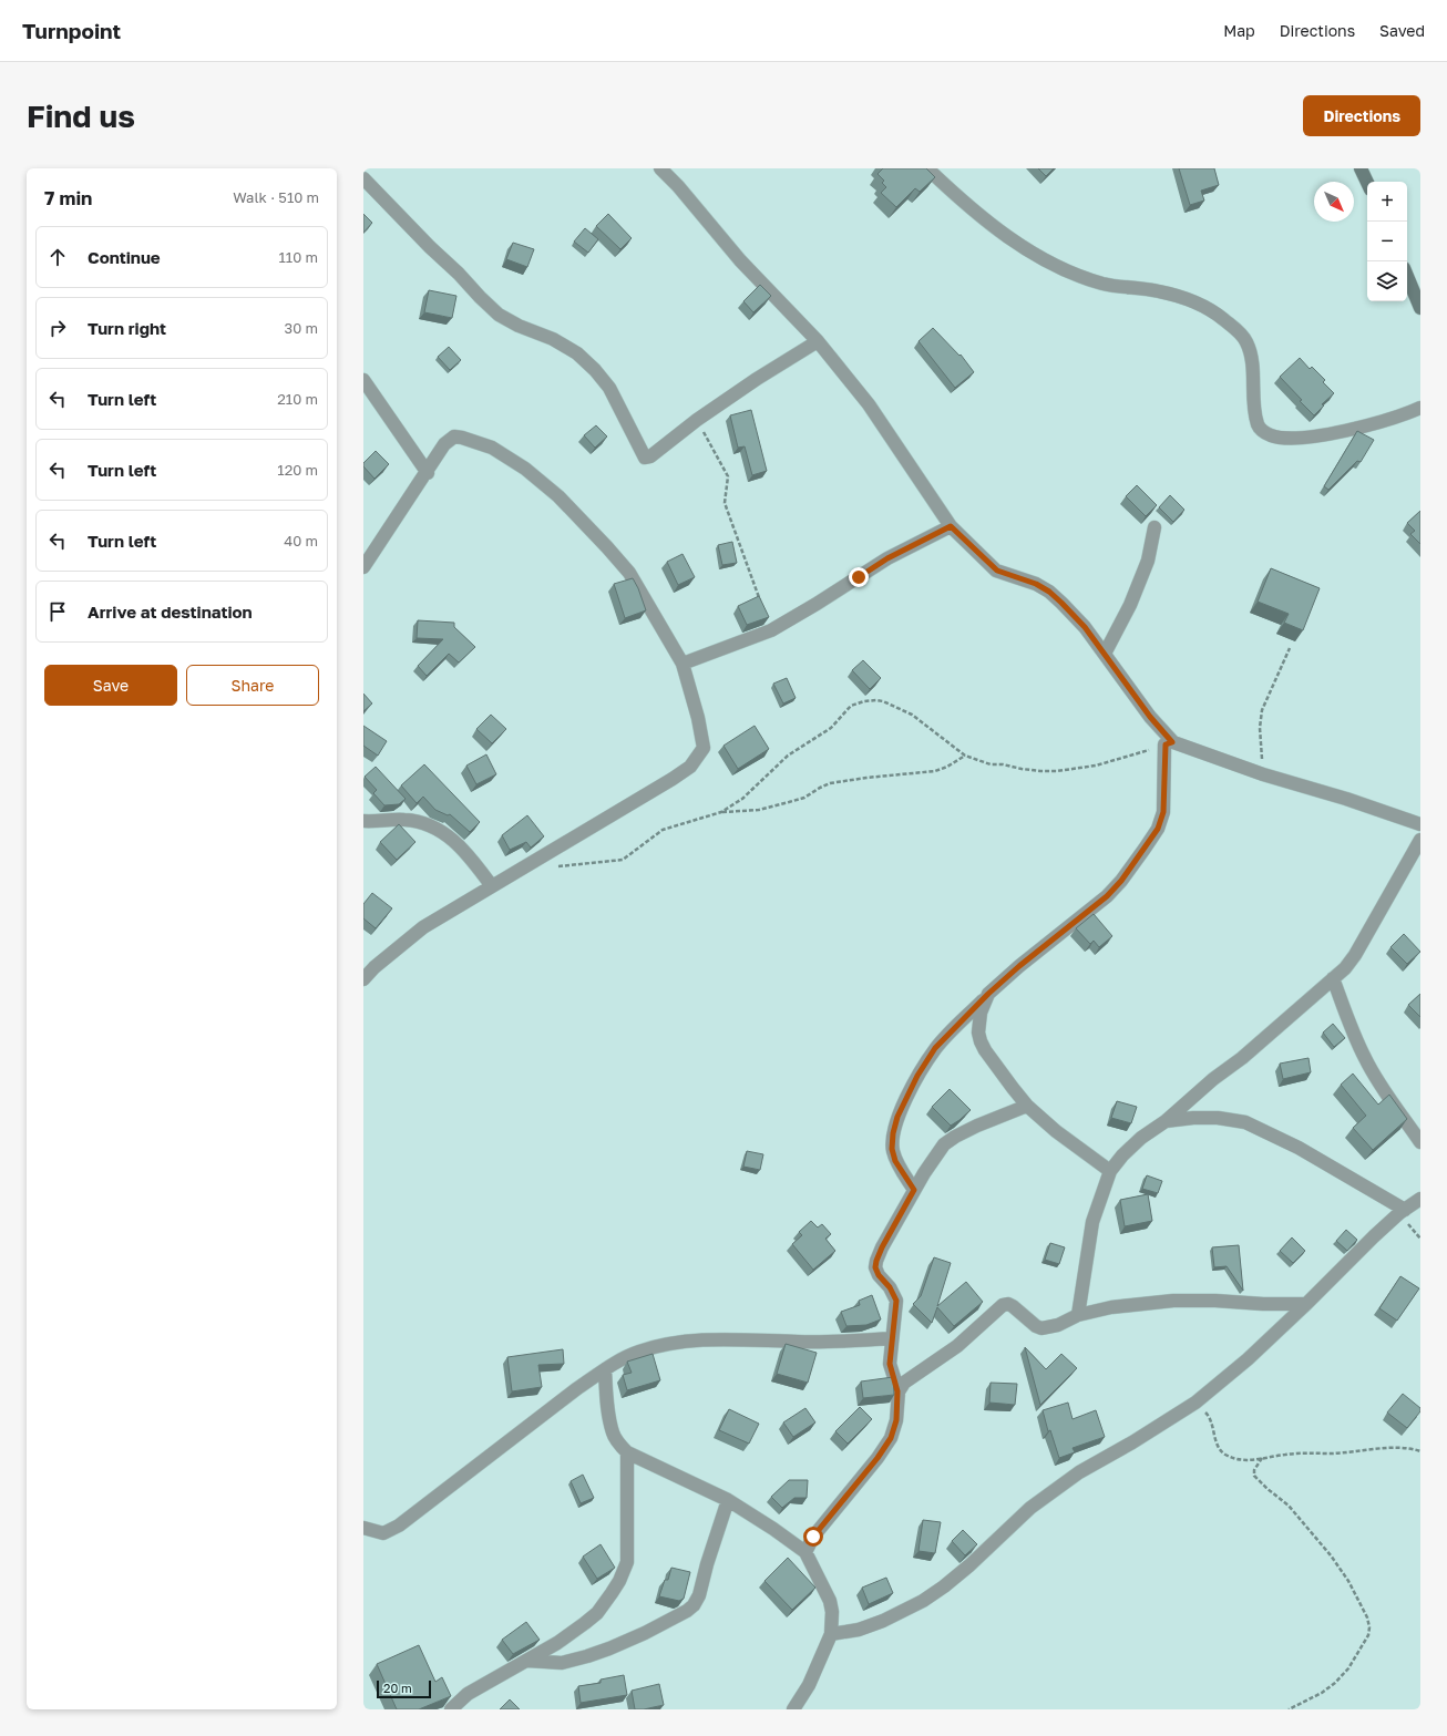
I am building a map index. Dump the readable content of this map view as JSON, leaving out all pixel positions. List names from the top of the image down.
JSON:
{
  "scale_bar": "20 m",
  "north": "bottom right",
  "page": {
    "header": "Turnpoint",
    "nav": ["Map", "Directions", "Saved"],
    "buttons": [
      "Directions",
      ["Save", "Share"]
    ],
    "title": "Find us",
    "heading": ["7 min", "Walk · 510 m"],
    "map_buttons": ["+", "−"],
    "list": [
      ["Continue", "110 m"],
      ["Turn right", "30 m"],
      ["Turn left", "210 m"],
      ["Turn left", "120 m"],
      ["Turn left", "40 m"],
      "Arrive at destination"
    ],
    "scale": "20 m"
  }
}
